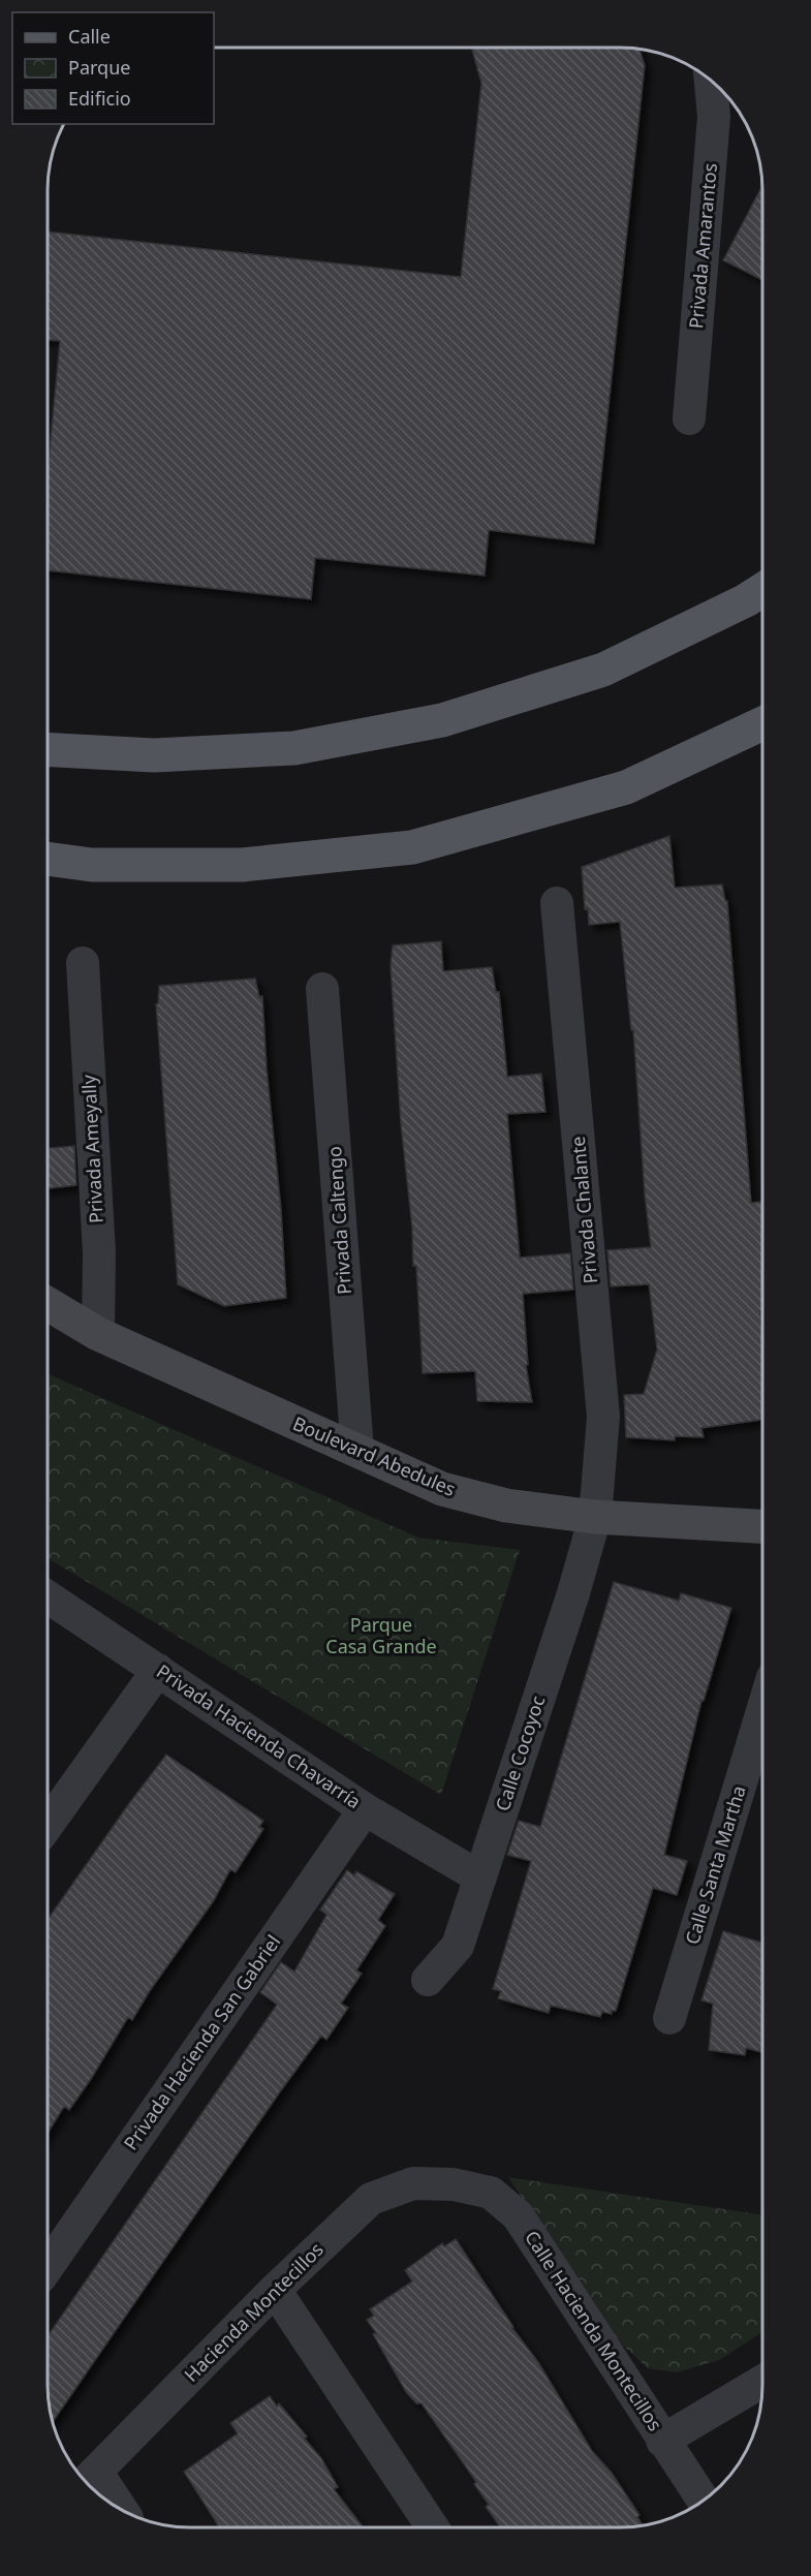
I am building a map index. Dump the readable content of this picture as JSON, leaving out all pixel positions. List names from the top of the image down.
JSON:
{
  "streets": {
    "street": [
      "Privada Amarantos",
      "Privada Ameyally",
      "Privada Chalante",
      "Privada Caltengo",
      "Boulevard Abedules",
      "Privada Hacienda Chavarría",
      "Calle Cocoyoc",
      "Calle Santa Martha",
      "Privada Hacienda San Gabriel",
      "Hacienda Montecillos",
      "Calle Hacienda Montecillos"
    ]
  },
  "crossings": [
    ["Privada Ameyally", "Boulevard Abedules"],
    ["Privada Chalante", "Boulevard Abedules"],
    ["Privada Chalante", "Calle Cocoyoc"],
    ["Privada Caltengo", "Boulevard Abedules"],
    ["Boulevard Abedules", "Calle Cocoyoc"],
    ["Privada Hacienda Chavarría", "Calle Cocoyoc"],
    ["Privada Hacienda Chavarría", "Privada Hacienda San Gabriel"],
    ["Hacienda Montecillos", "Calle Hacienda Montecillos"]
  ],
  "parks": ["Parque Casa Grande"],
  "legend": ["Calle", "Parque", "Edificio"]
}
